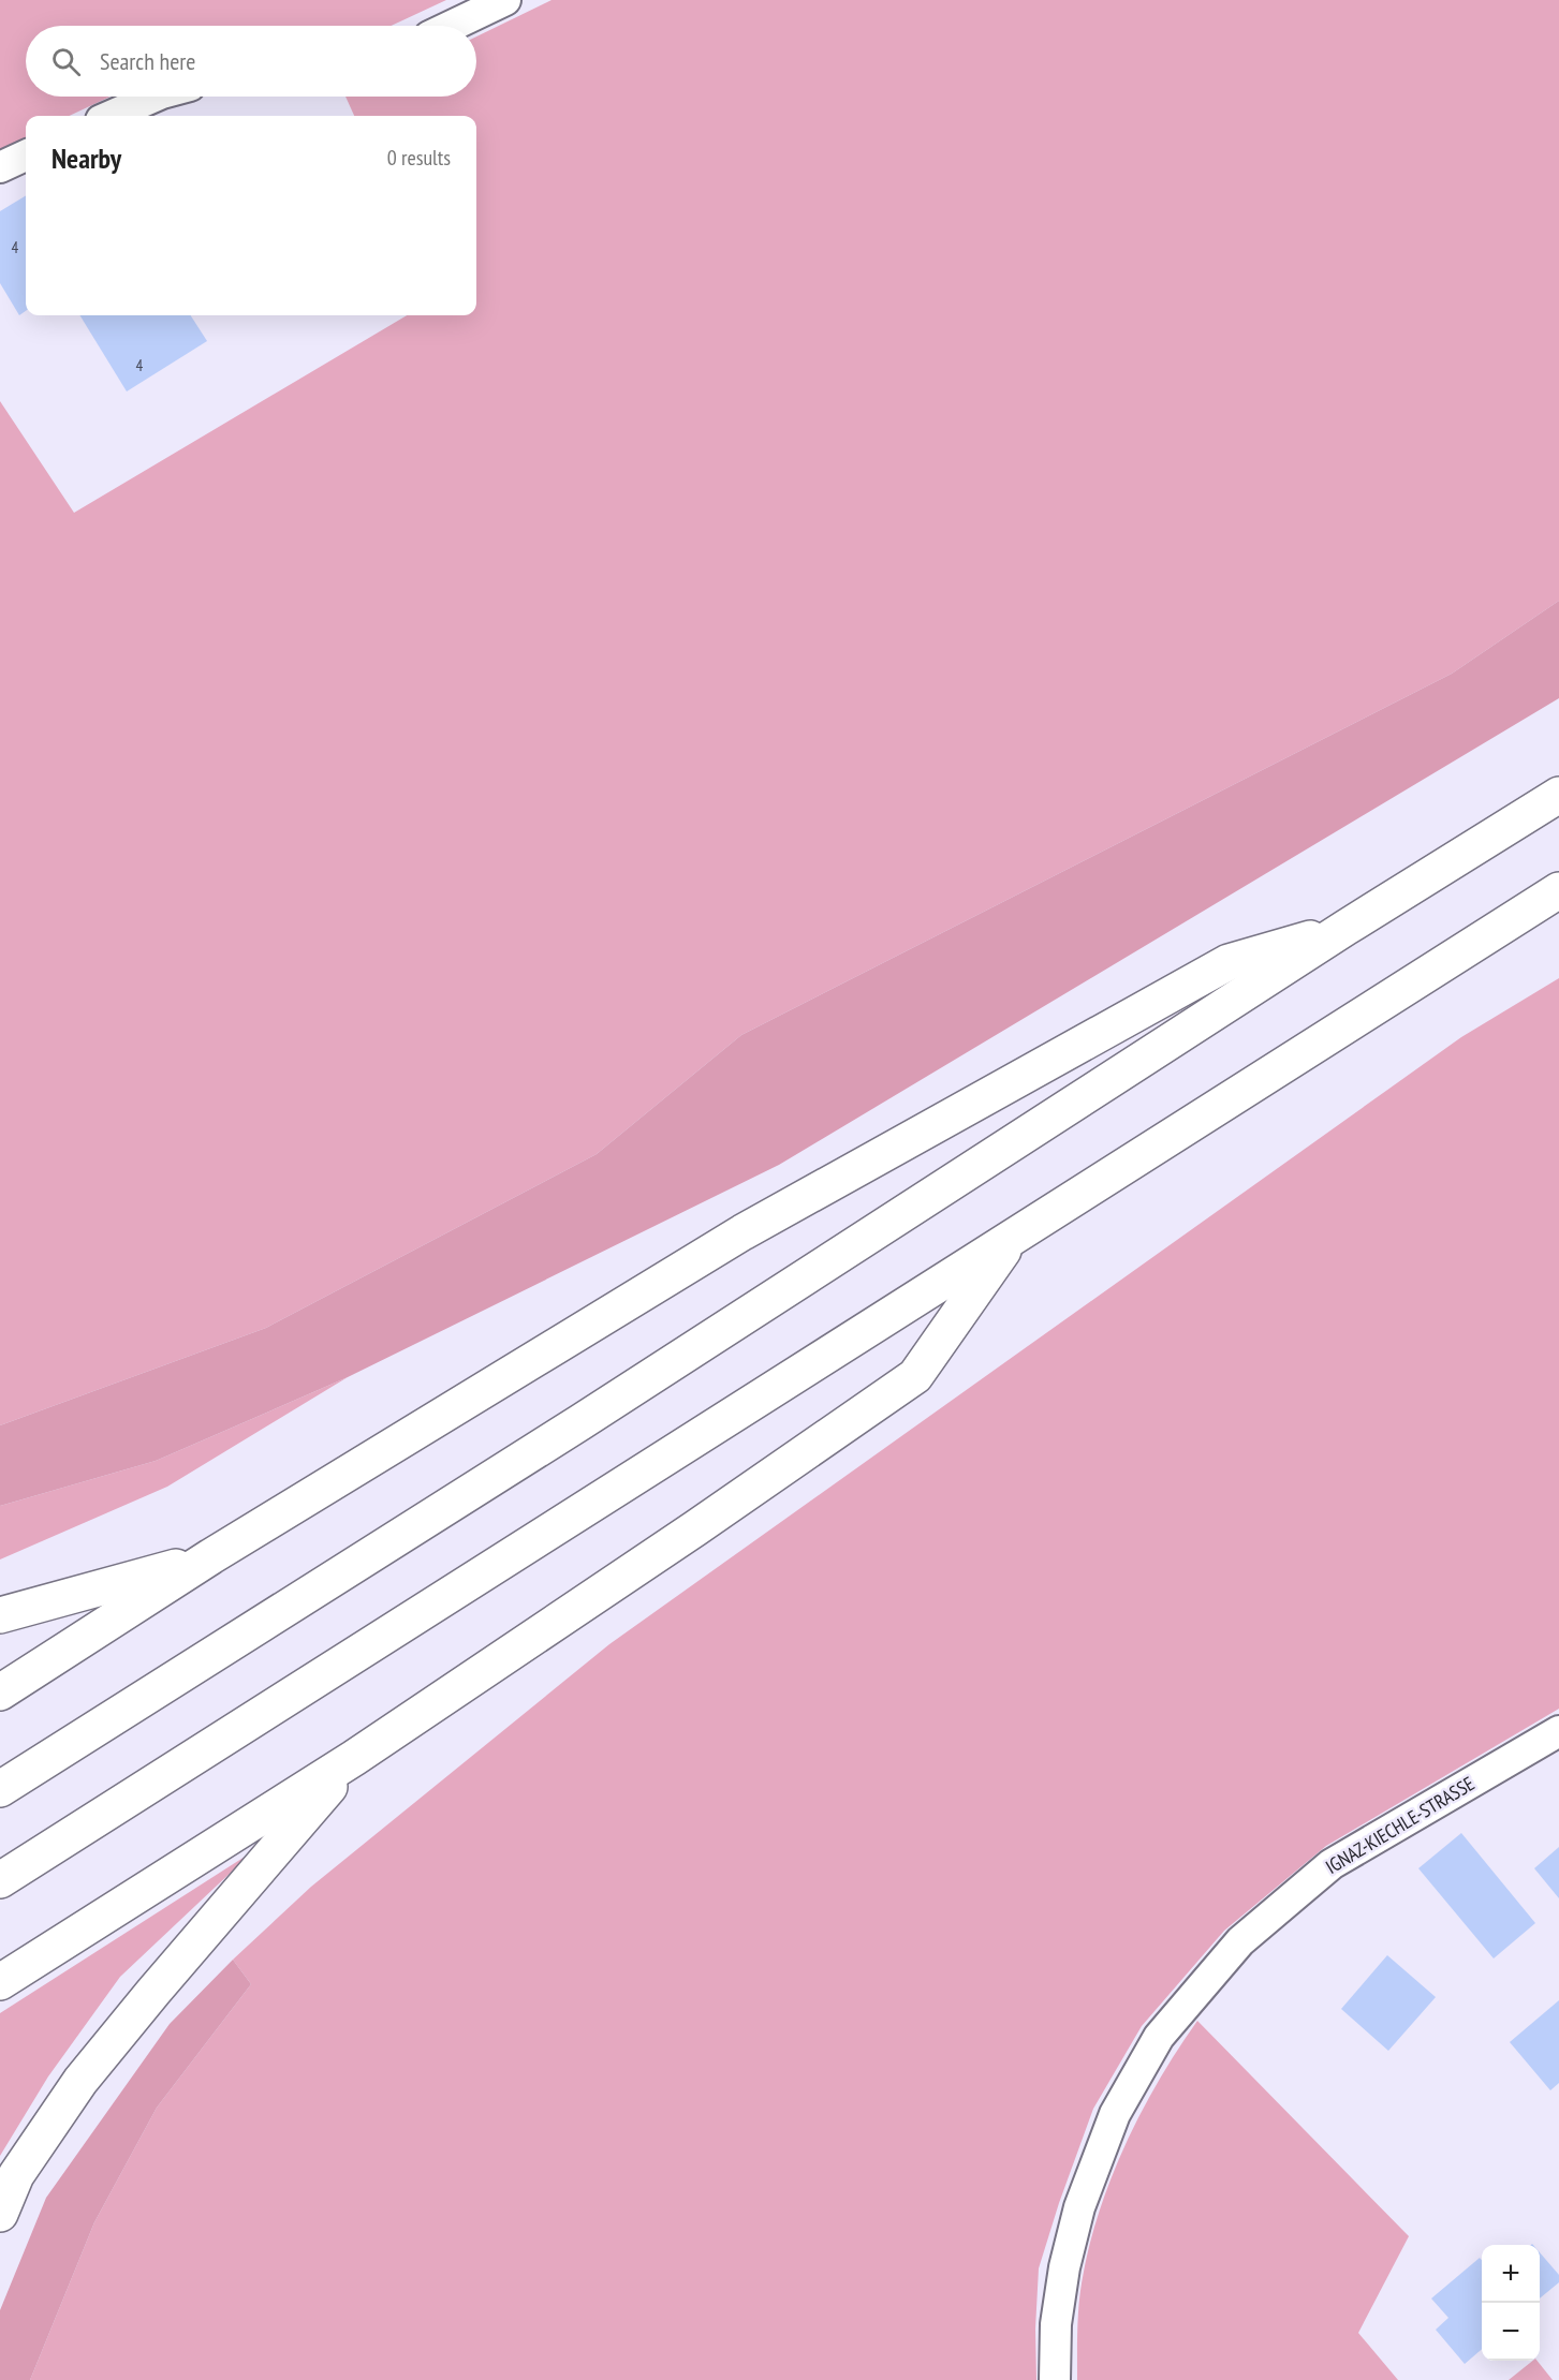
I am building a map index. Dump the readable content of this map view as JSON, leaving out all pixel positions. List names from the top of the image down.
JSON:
{
  "streets": {
    "street": ["IGNAZ-KIECHLE-STRASSE"]
  },
  "house_numbers": ["4", "4"],
  "page": {
    "search": "Search here",
    "heading": ["Nearby", "0 results"],
    "map_buttons": ["+", "−"]
  }
}
